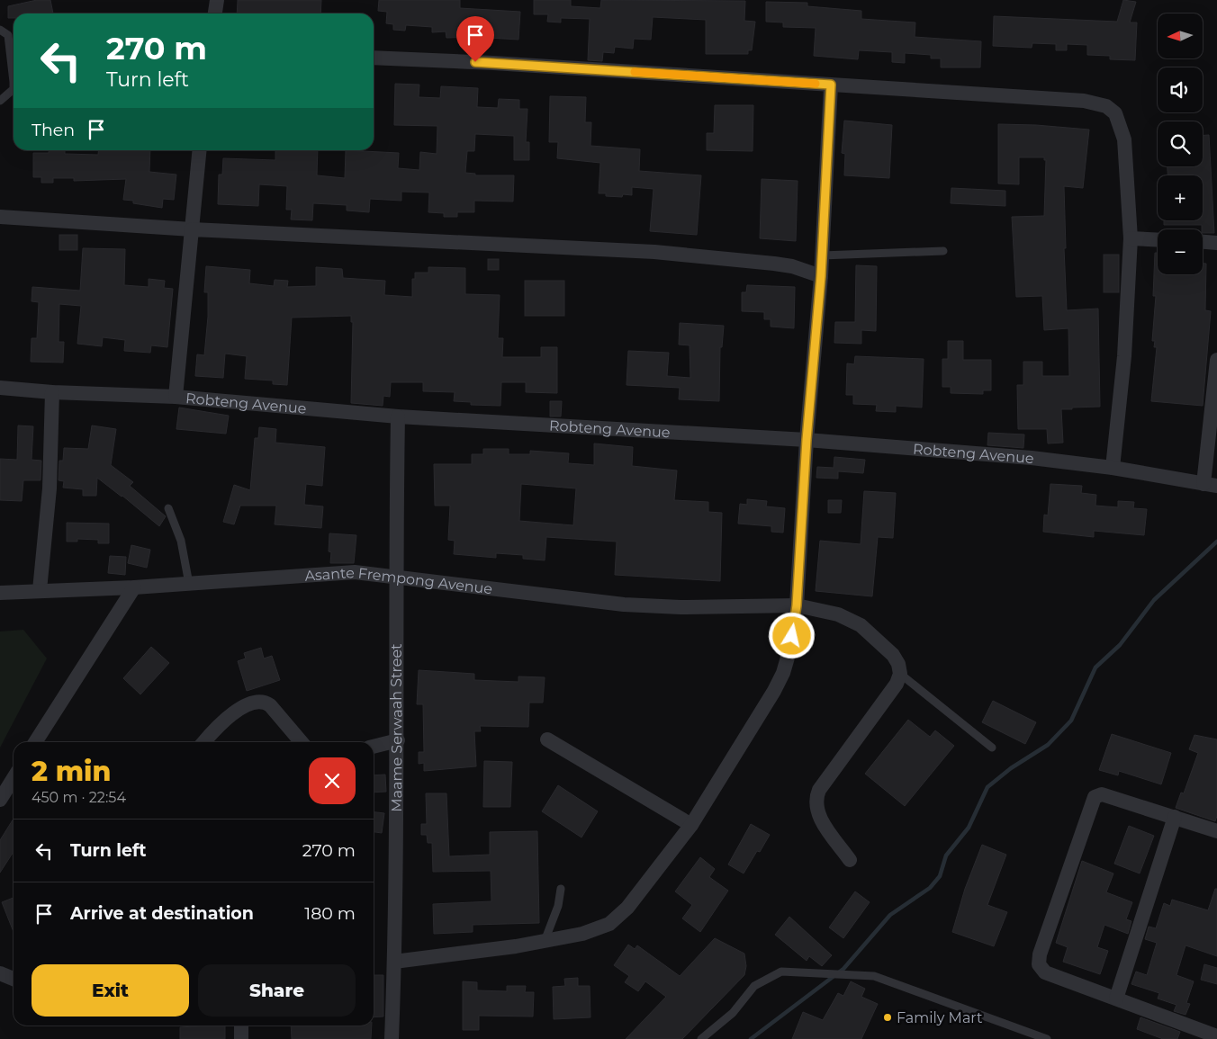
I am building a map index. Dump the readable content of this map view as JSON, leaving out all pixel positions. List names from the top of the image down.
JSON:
{
  "streets": {
    "street": ["Robteng Avenue", "Asante Frempong Avenue", "Maame Serwaah Street"]
  },
  "crossings": [
    ["Robteng Avenue", "Maame Serwaah Street"],
    ["Asante Frempong Avenue", "Maame Serwaah Street"]
  ],
  "places": ["Family Mart"],
  "north": "left",
  "page": {
    "map_buttons": ["+", "−"],
    "turn": ["270 m", "Turn left"],
    "then": "Then",
    "heading": ["2 min", "450 m · 22:54"],
    "list": [
      {
        "name": "Turn left",
        "value": "270 m"
      },
      {
        "name": "Arrive at destination",
        "value": "180 m"
      }
    ],
    "buttons": ["Exit", "Share"]
  }
}
